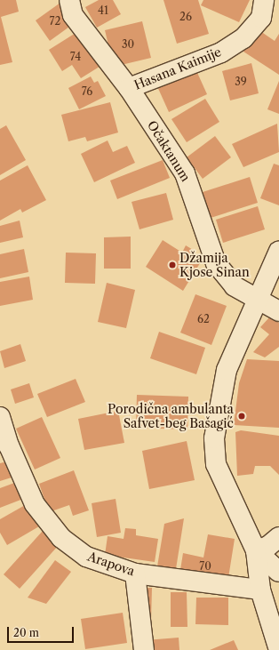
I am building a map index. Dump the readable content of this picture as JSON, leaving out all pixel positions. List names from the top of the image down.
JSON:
{
  "streets": {
    "street": ["Hasana Kaimije", "Očaktanum", "Arapova"]
  },
  "crossings": [
    ["Hasana Kaimije", "Očaktanum"]
  ],
  "places": ["Džamija Kjose Sinan", "Porodična ambulanta Safvet-beg Bašagić"],
  "house_numbers": [
    "41",
    "26",
    "72",
    "30",
    "74",
    "39",
    "76",
    "62",
    "70"
  ],
  "scale_bar": "20 m"
}
